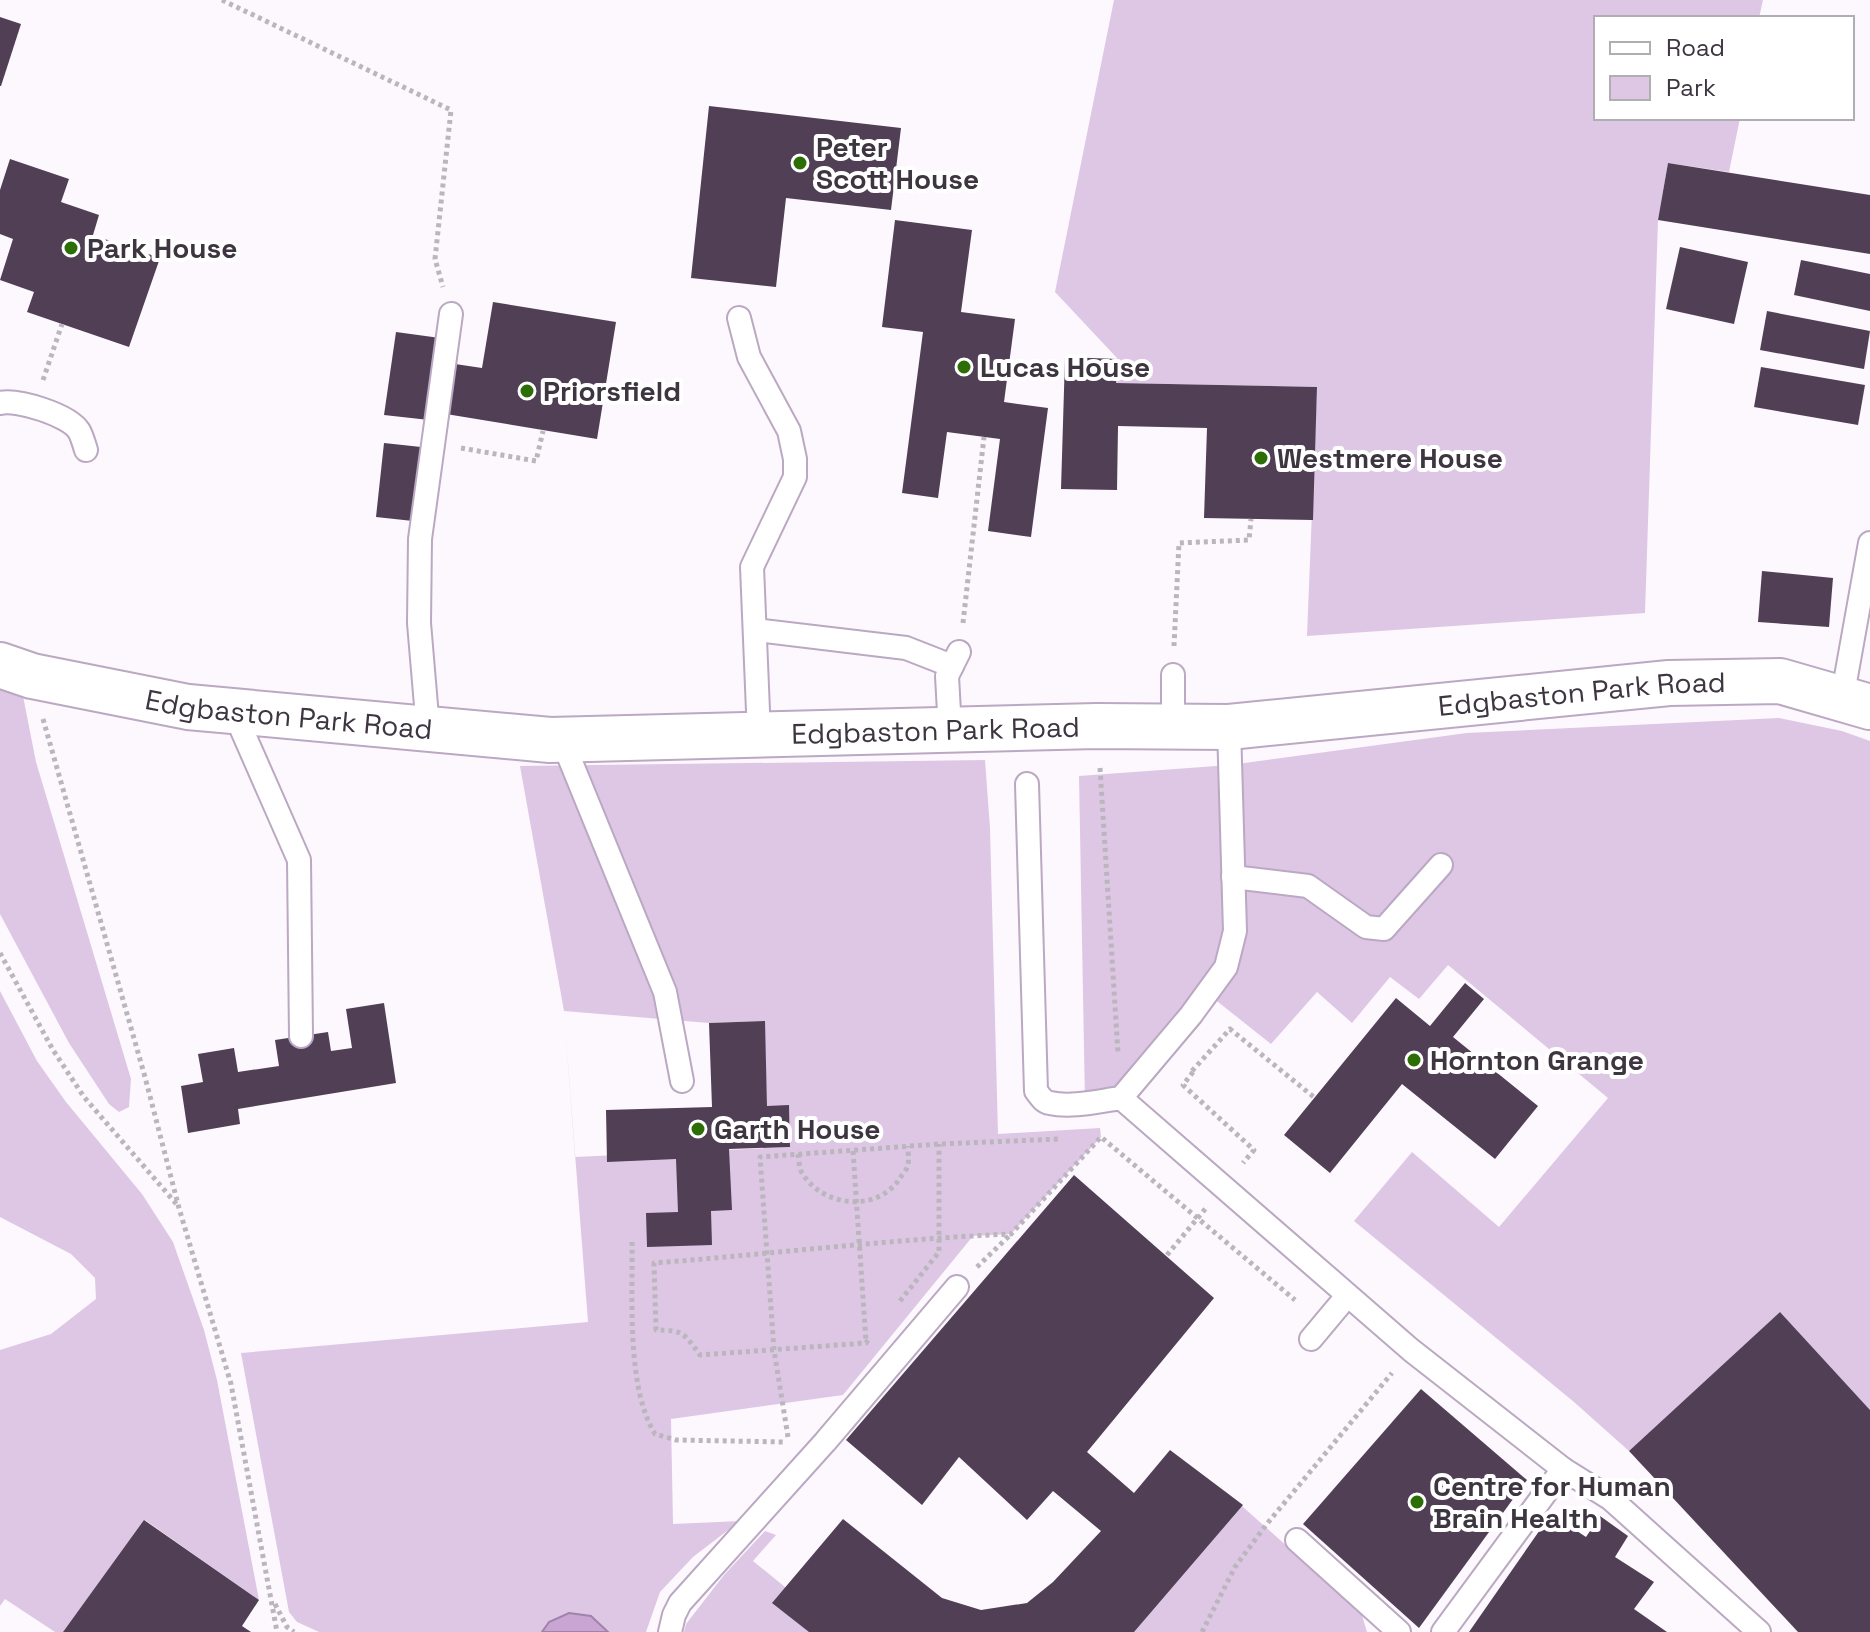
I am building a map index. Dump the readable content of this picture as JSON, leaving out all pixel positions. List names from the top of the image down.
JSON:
{
  "streets": {
    "street": ["Edgbaston Park Road"]
  },
  "places": [
    "Peter Scott House",
    "Park House",
    "Lucas House",
    "Priorsfield",
    "Westmere House",
    "Hornton Grange",
    "Garth House",
    "Centre for Human Brain Health"
  ],
  "legend": ["Road", "Park"]
}
